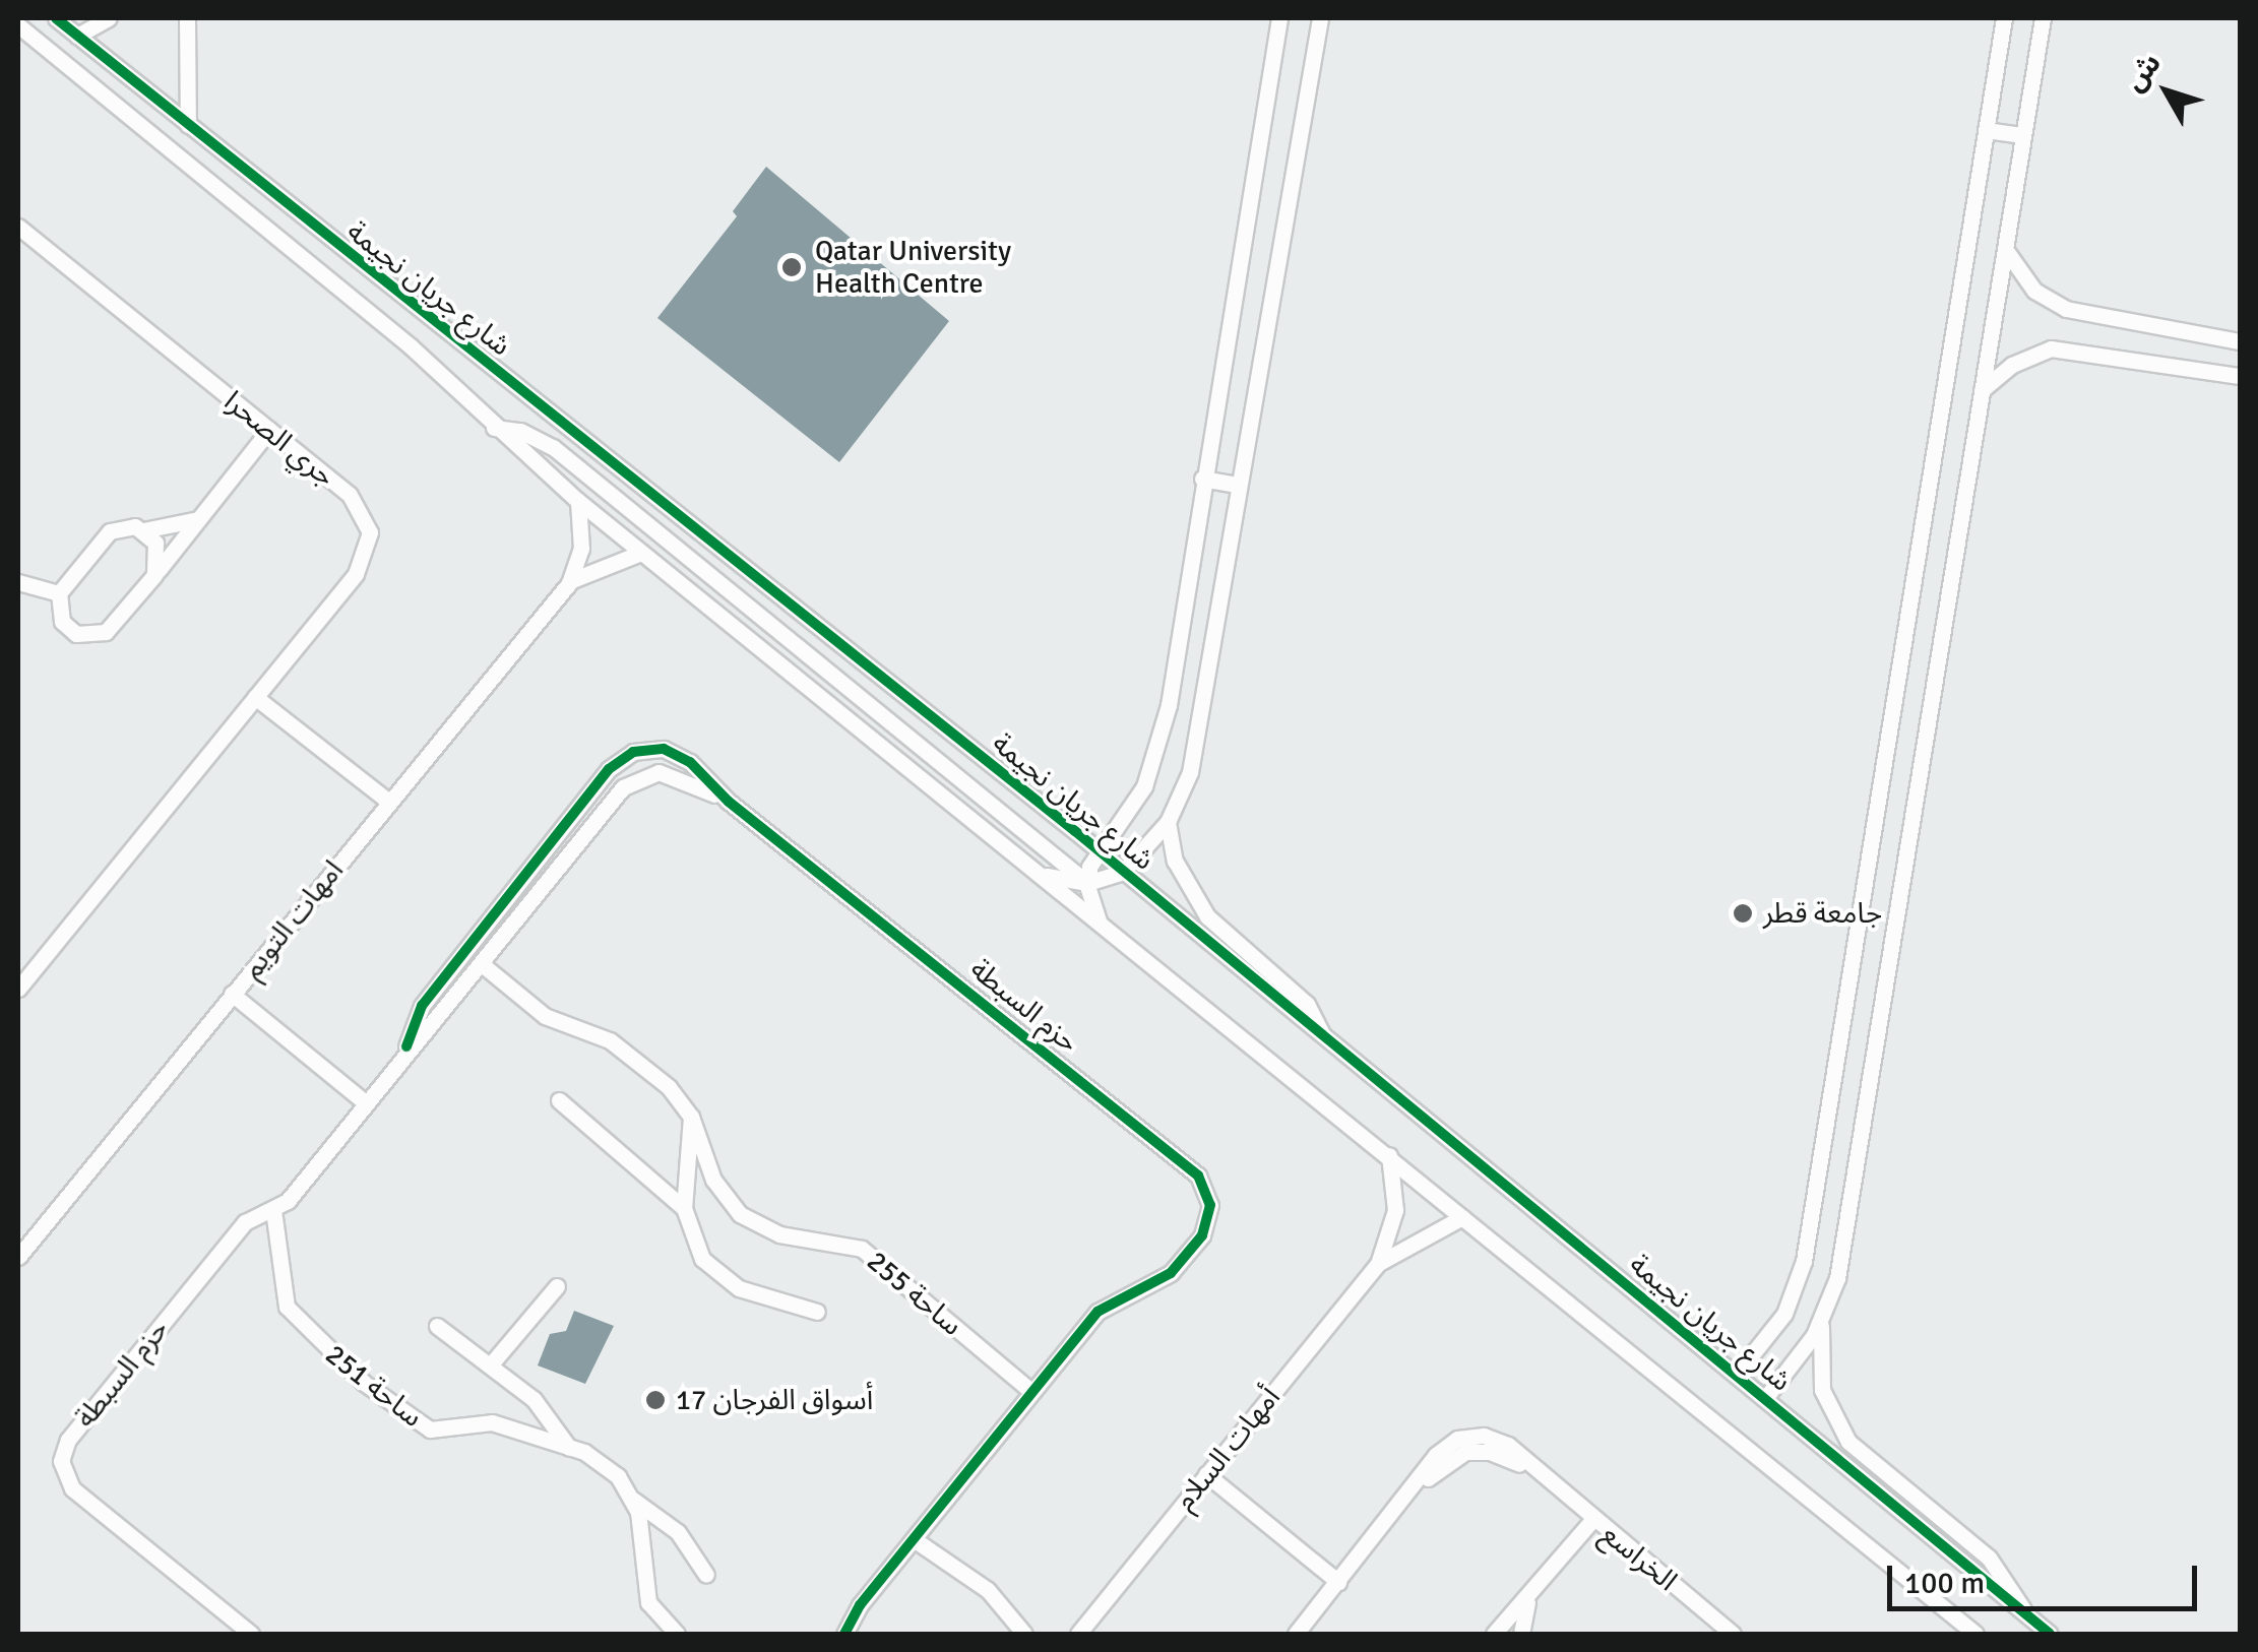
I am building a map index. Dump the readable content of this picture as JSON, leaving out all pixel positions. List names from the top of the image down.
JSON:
{
  "streets": {
    "street": [
      "شارع جريان نجيمة",
      "جري الصحرا",
      "امهات التويم",
      "حزم السبطة",
      "ساحة 255",
      "ساحة 251",
      "أمهات السلام",
      "الخراسع"
    ]
  },
  "crossings": [
    ["شارع جريان نجيمة", "امهات التويم"],
    ["شارع جريان نجيمة", "أمهات السلام"],
    ["حزم السبطة", "ساحة 255"],
    ["حزم السبطة", "ساحة 251"]
  ],
  "places": ["Qatar University Health Centre", "جامعة قطر", "أسواق الفرجان 17"],
  "scale_bar": "100 m",
  "north": "top left"
}
